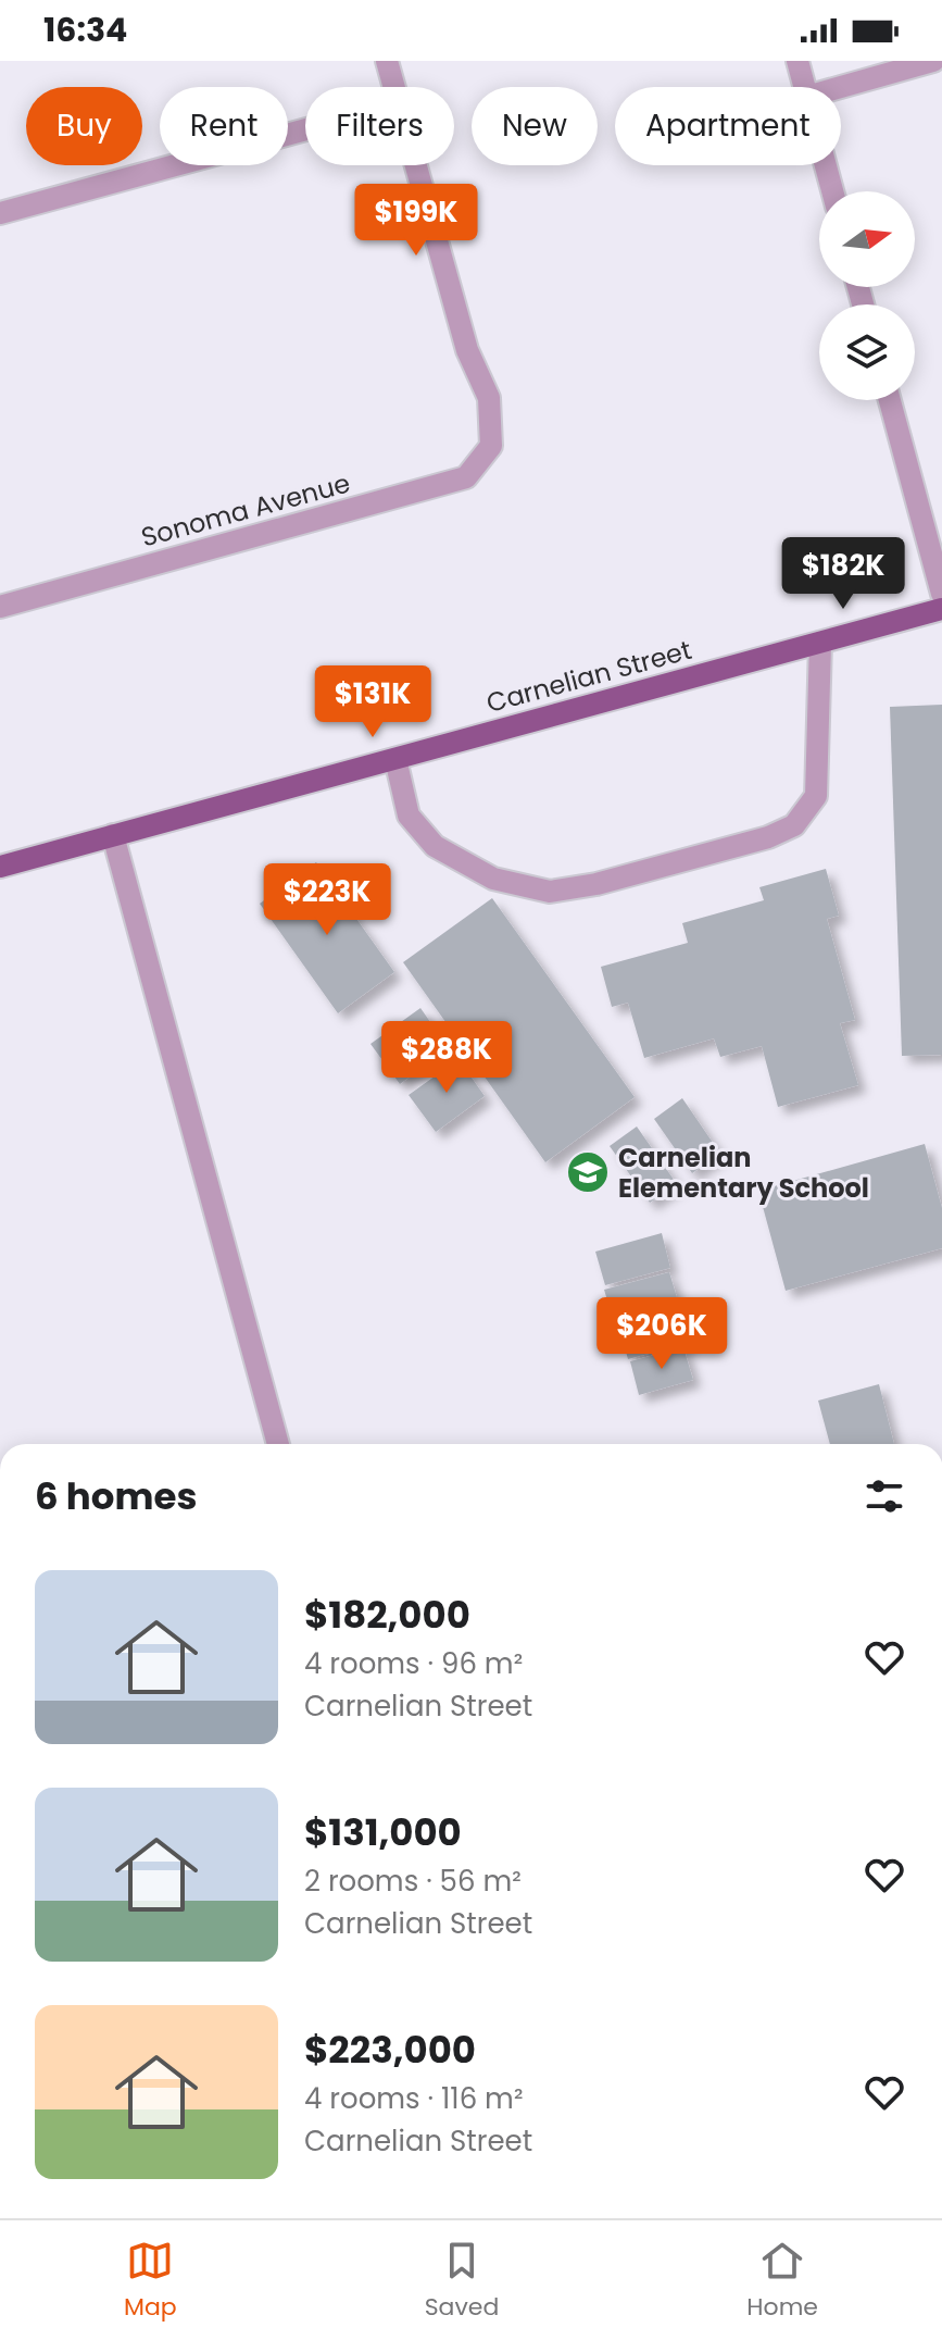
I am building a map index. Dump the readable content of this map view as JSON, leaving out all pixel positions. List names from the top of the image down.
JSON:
{
  "streets": {
    "main road": ["Carnelian Street"],
    "street": ["Sonoma Avenue"]
  },
  "places": {
    "school or university": ["Carnelian Elementary School"]
  },
  "north": "right",
  "page": {
    "status": "16:34",
    "chip": [
      "Buy",
      "Rent",
      "Filters",
      "New",
      "Apartment"
    ],
    "price": [
      "$199K",
      "$182K",
      "$131K",
      "$223K",
      "$288K",
      "$206K"
    ],
    "heading": "6 homes",
    "list": [
      {
        "name": "$182,000",
        "note": "4 rooms · 96 m² · Carnelian Street"
      },
      {
        "name": "$131,000",
        "note": "2 rooms · 56 m² · Carnelian Street"
      },
      {
        "name": "$223,000",
        "note": "4 rooms · 116 m² · Carnelian Street"
      }
    ],
    "tabs": ["Map", "Saved", "Home"]
  }
}
